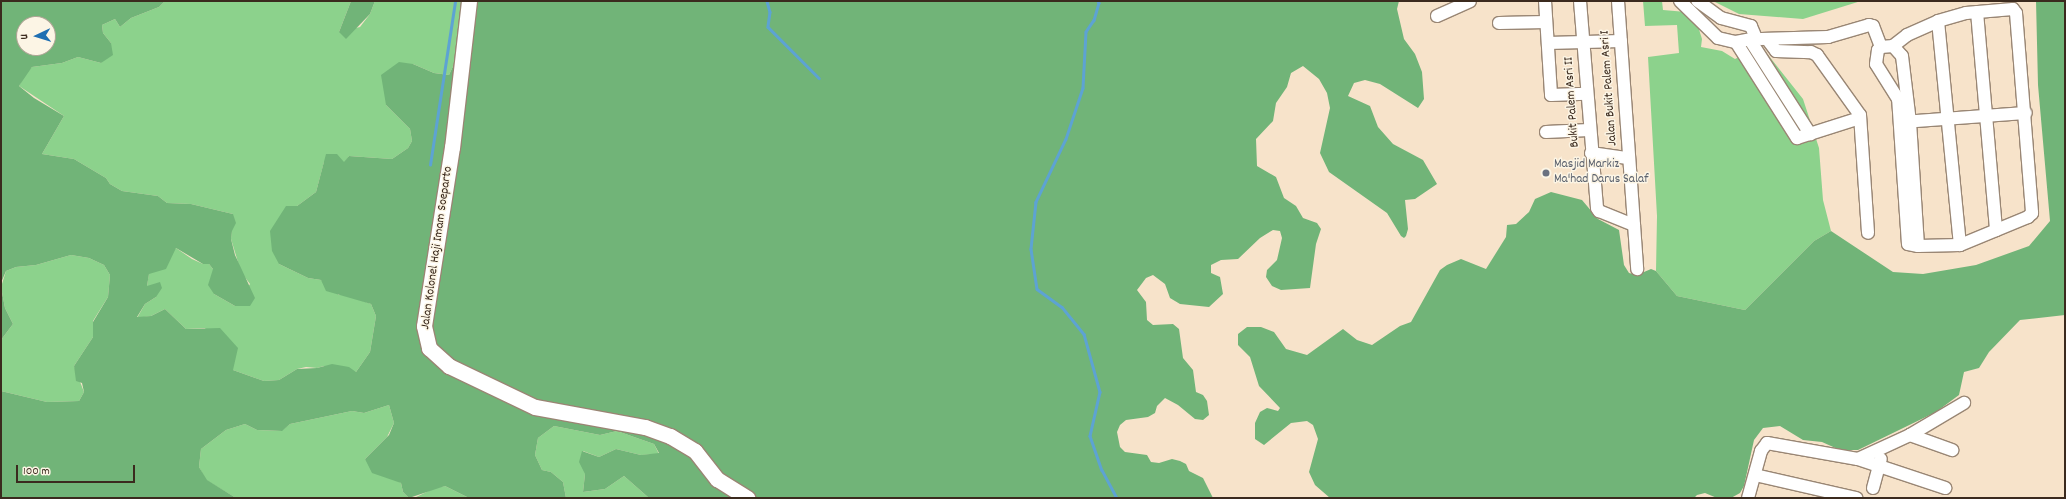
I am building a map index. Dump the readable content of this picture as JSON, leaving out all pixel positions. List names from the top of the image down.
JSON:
{
  "streets": {
    "main road": ["Jalan Kolonel Haji Imam Soeparto"],
    "street": ["Jalan Bukit Palem Asri I", "Bukit Palem Asri II"]
  },
  "crossings": [
    ["Jalan Bukit Palem Asri I", "Bukit Palem Asri II"]
  ],
  "places": ["Masjid Markiz Ma'had Darus Salaf"],
  "scale_bar": "100 m",
  "north": "left"
}
